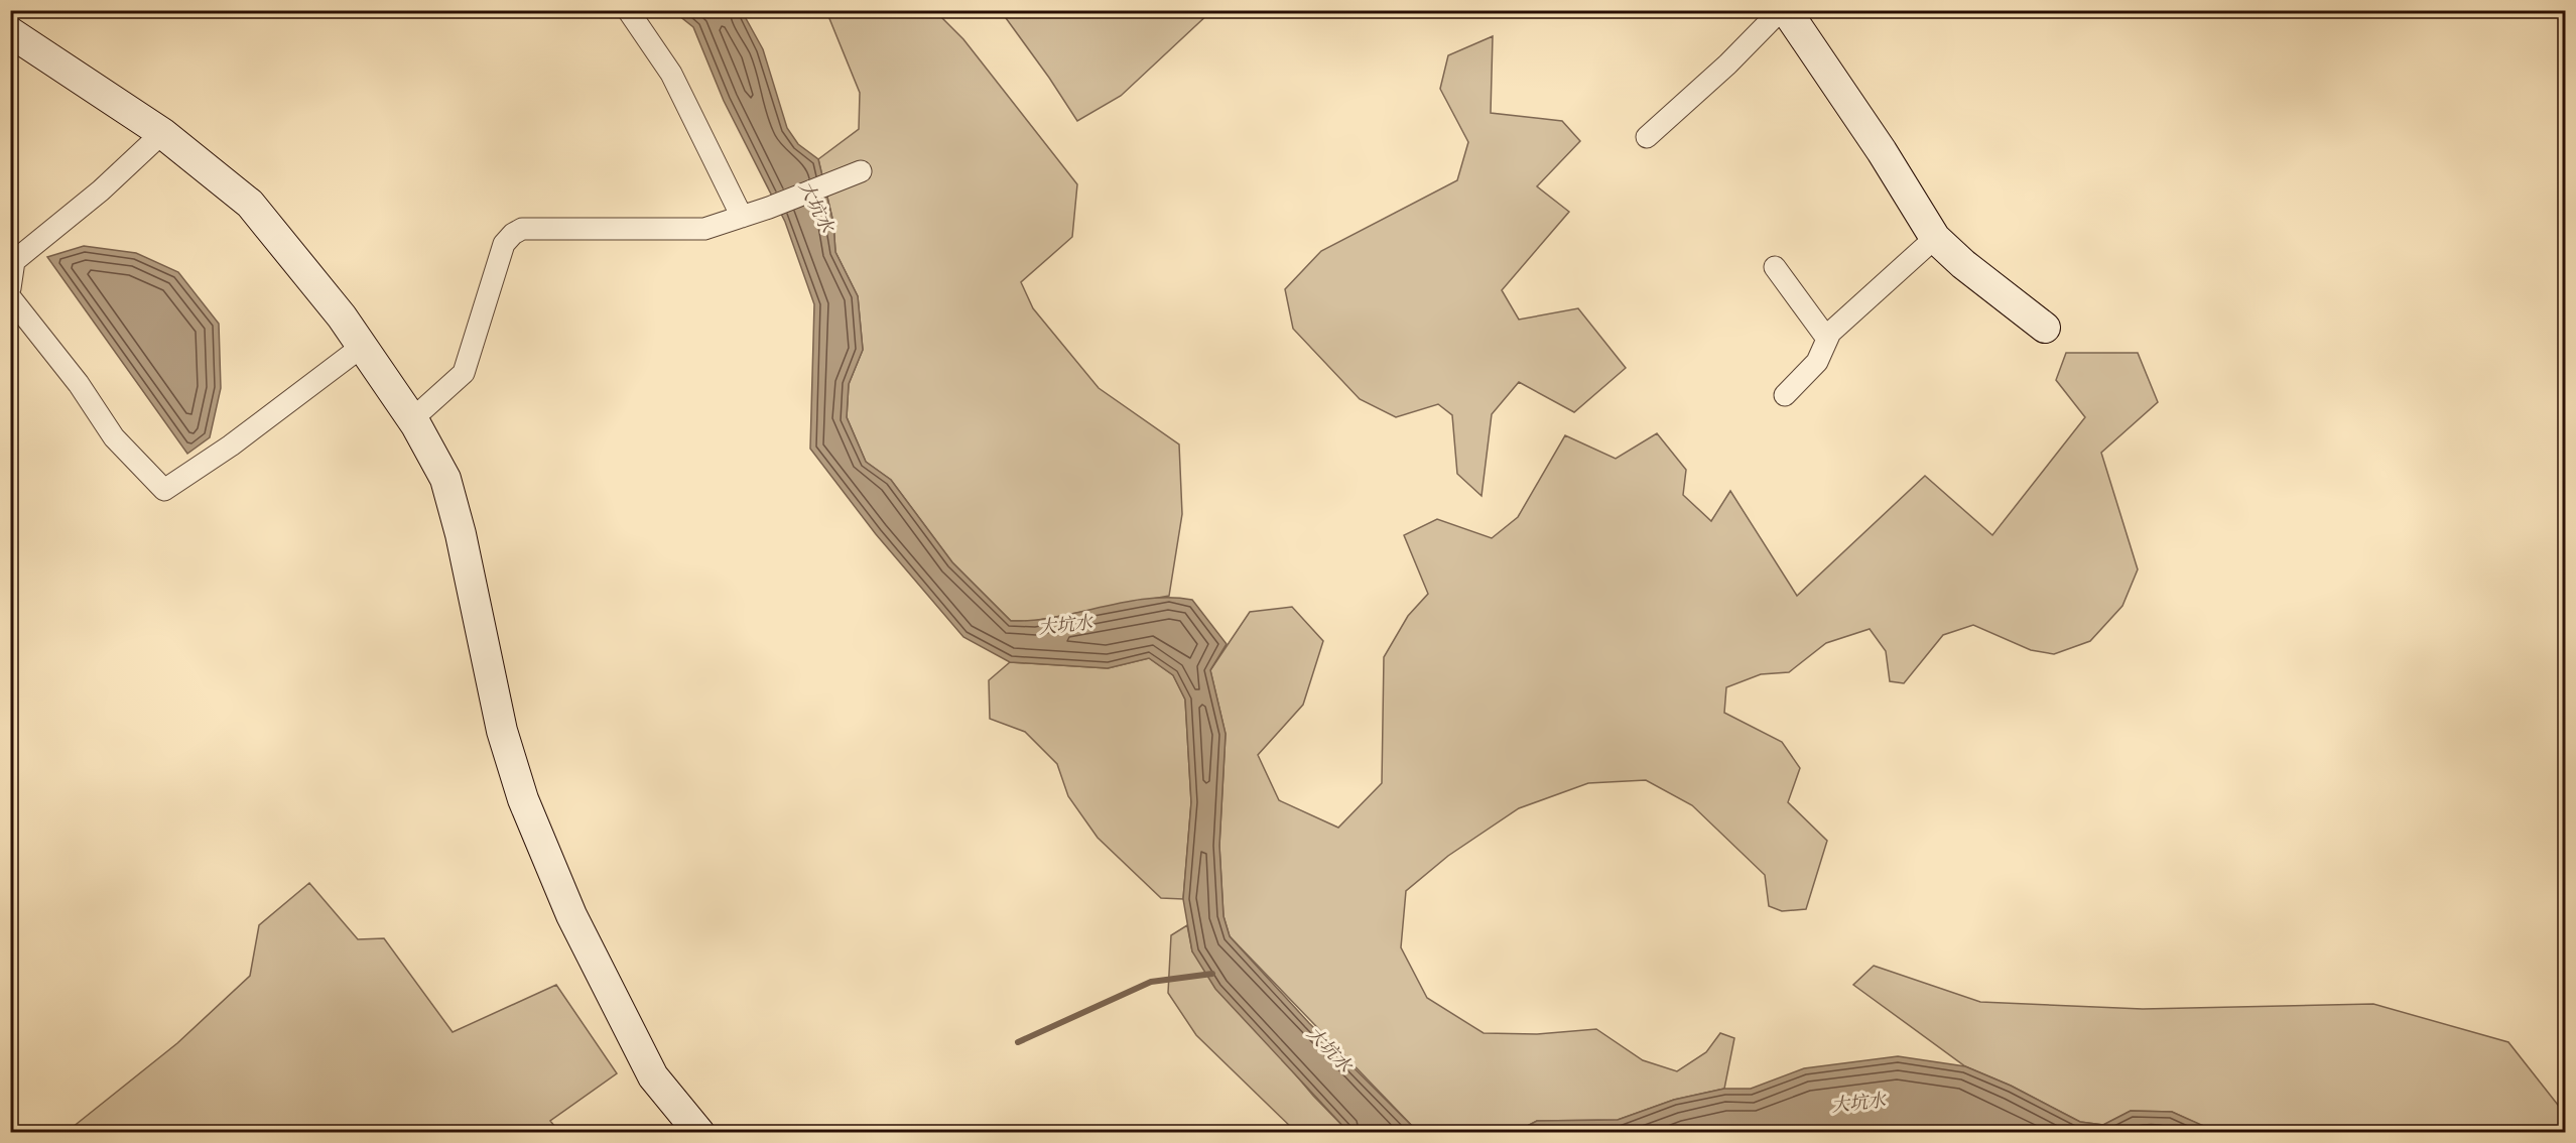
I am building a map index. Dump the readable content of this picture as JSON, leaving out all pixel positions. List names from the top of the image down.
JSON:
{
  "water": ["大坑水"]
}
